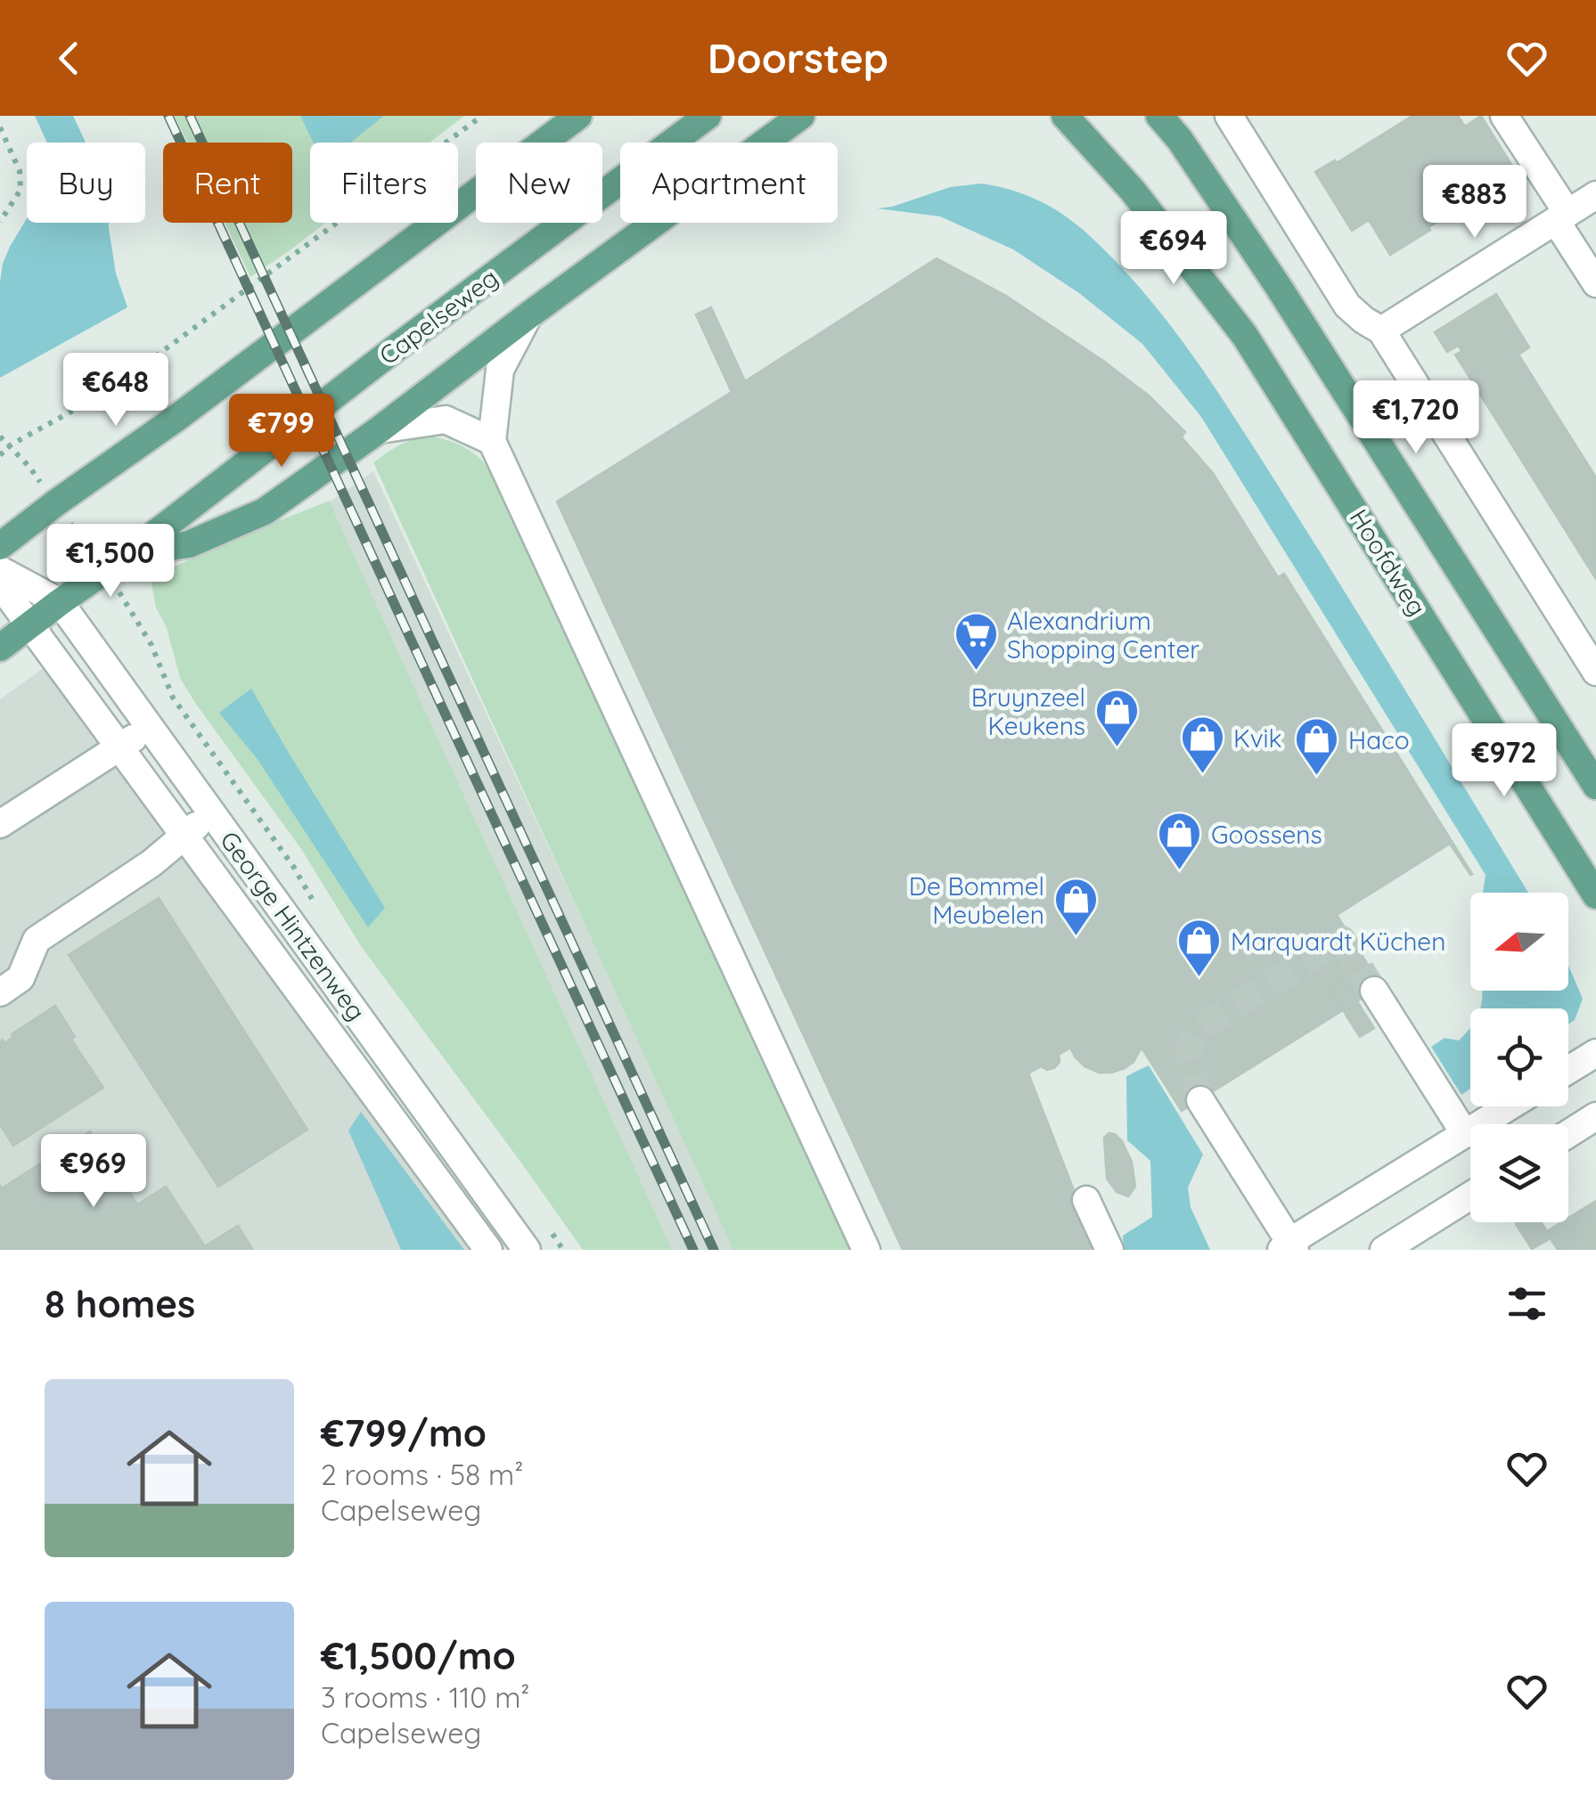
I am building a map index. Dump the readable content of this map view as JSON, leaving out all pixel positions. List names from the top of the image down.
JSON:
{
  "streets": {
    "main road": ["Capelseweg", "Hoofdweg"],
    "street": ["George Hintzenweg"]
  },
  "crossings": [
    ["Capelseweg", "George Hintzenweg"]
  ],
  "places": {
    "supermarket": ["Alexandrium Shopping Center"],
    "shop": [
      "Bruynzeel Keukens",
      "Kvik",
      "Haco",
      "Goossens",
      "De Bommel Meubelen",
      "Marquardt Küchen"
    ]
  },
  "north": "left",
  "page": {
    "header": "Doorstep",
    "chip": [
      "Buy",
      "Rent",
      "Filters",
      "New",
      "Apartment"
    ],
    "price": [
      "€883",
      "€694",
      "€648",
      "€1,720",
      "€799",
      "€1,500",
      "€972",
      "€969"
    ],
    "heading": "8 homes",
    "list": [
      {
        "name": "€799/mo",
        "note": "2 rooms · 58 m² · Capelseweg"
      },
      {
        "name": "€1,500/mo",
        "note": "3 rooms · 110 m² · Capelseweg"
      }
    ]
  }
}
